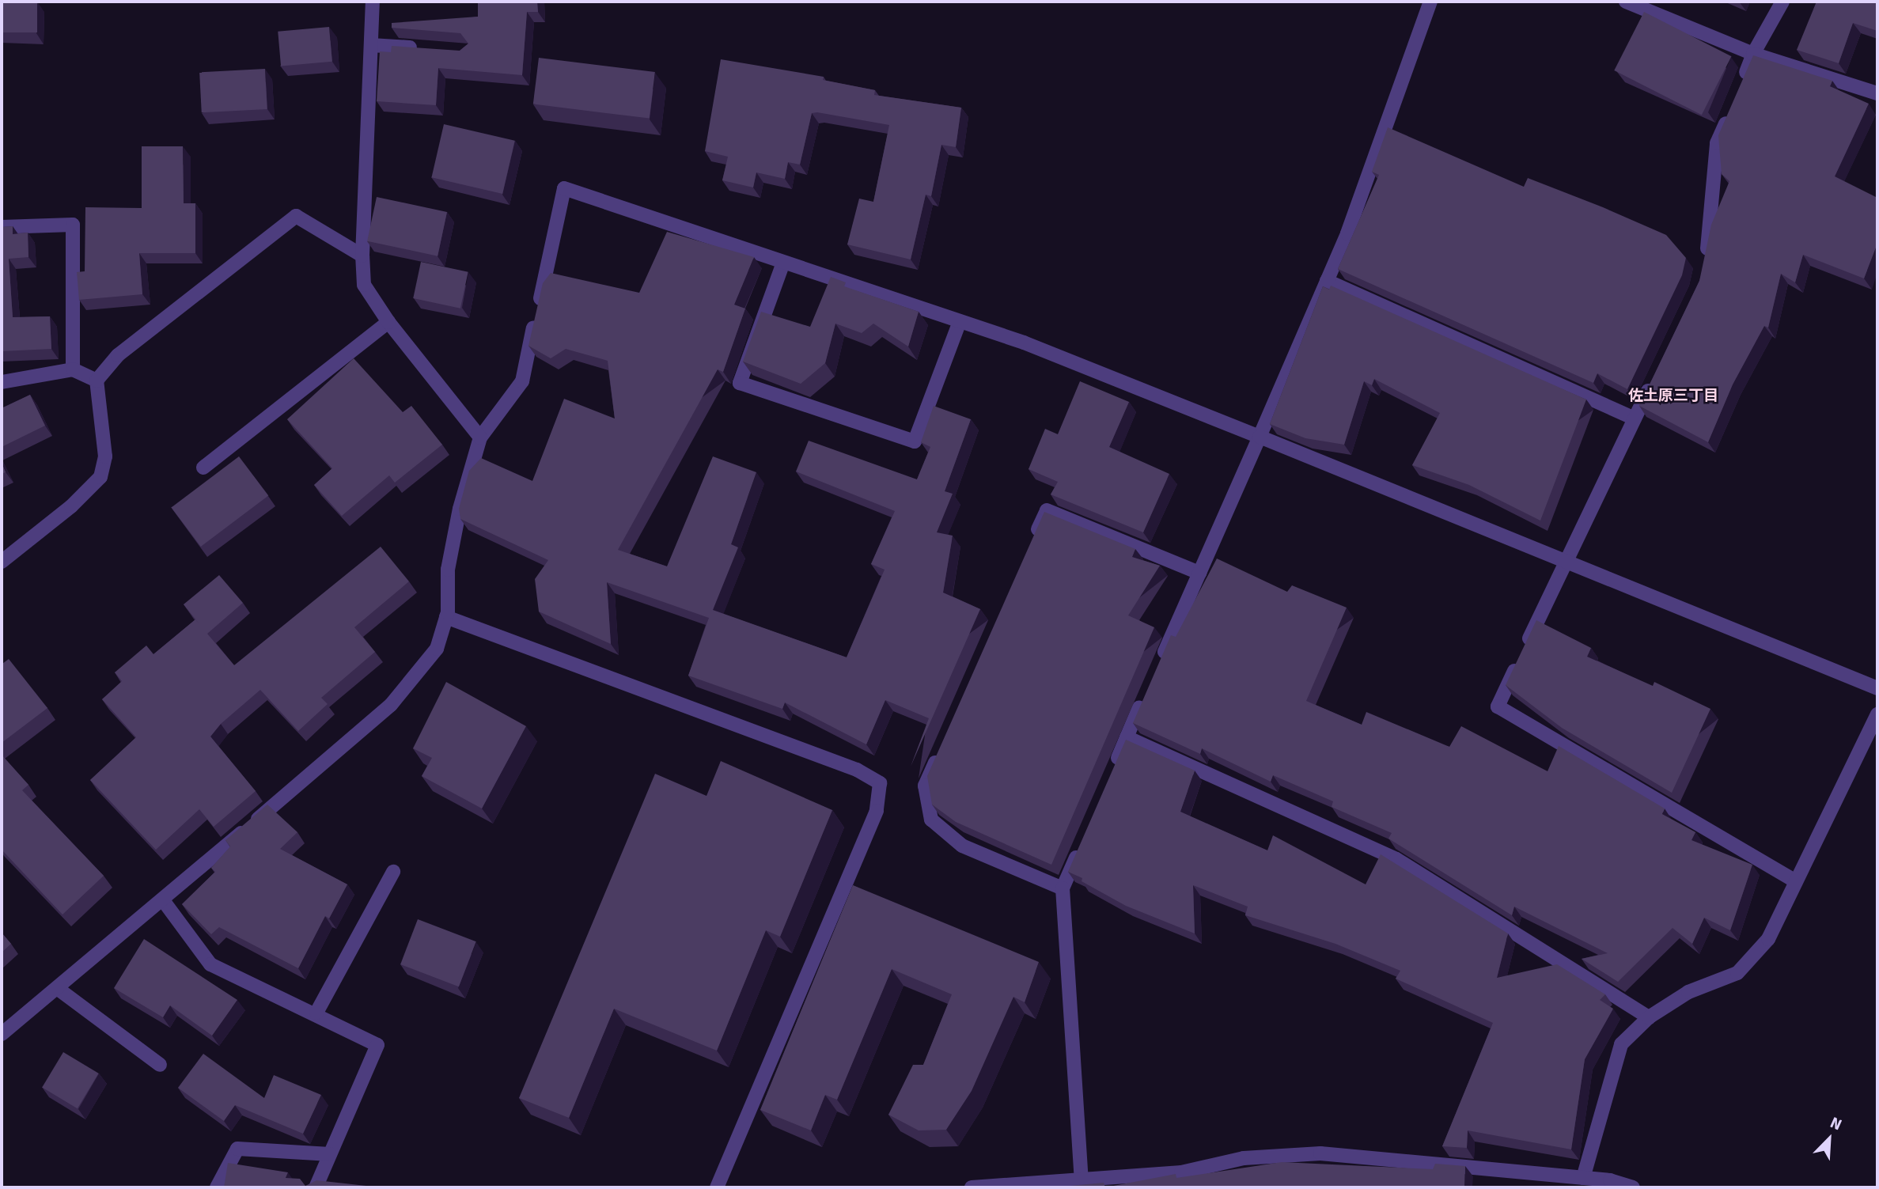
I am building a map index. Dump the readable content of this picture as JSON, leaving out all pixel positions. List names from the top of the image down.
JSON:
{
  "districts": ["佐土原三丁目"],
  "north": "top right"
}
